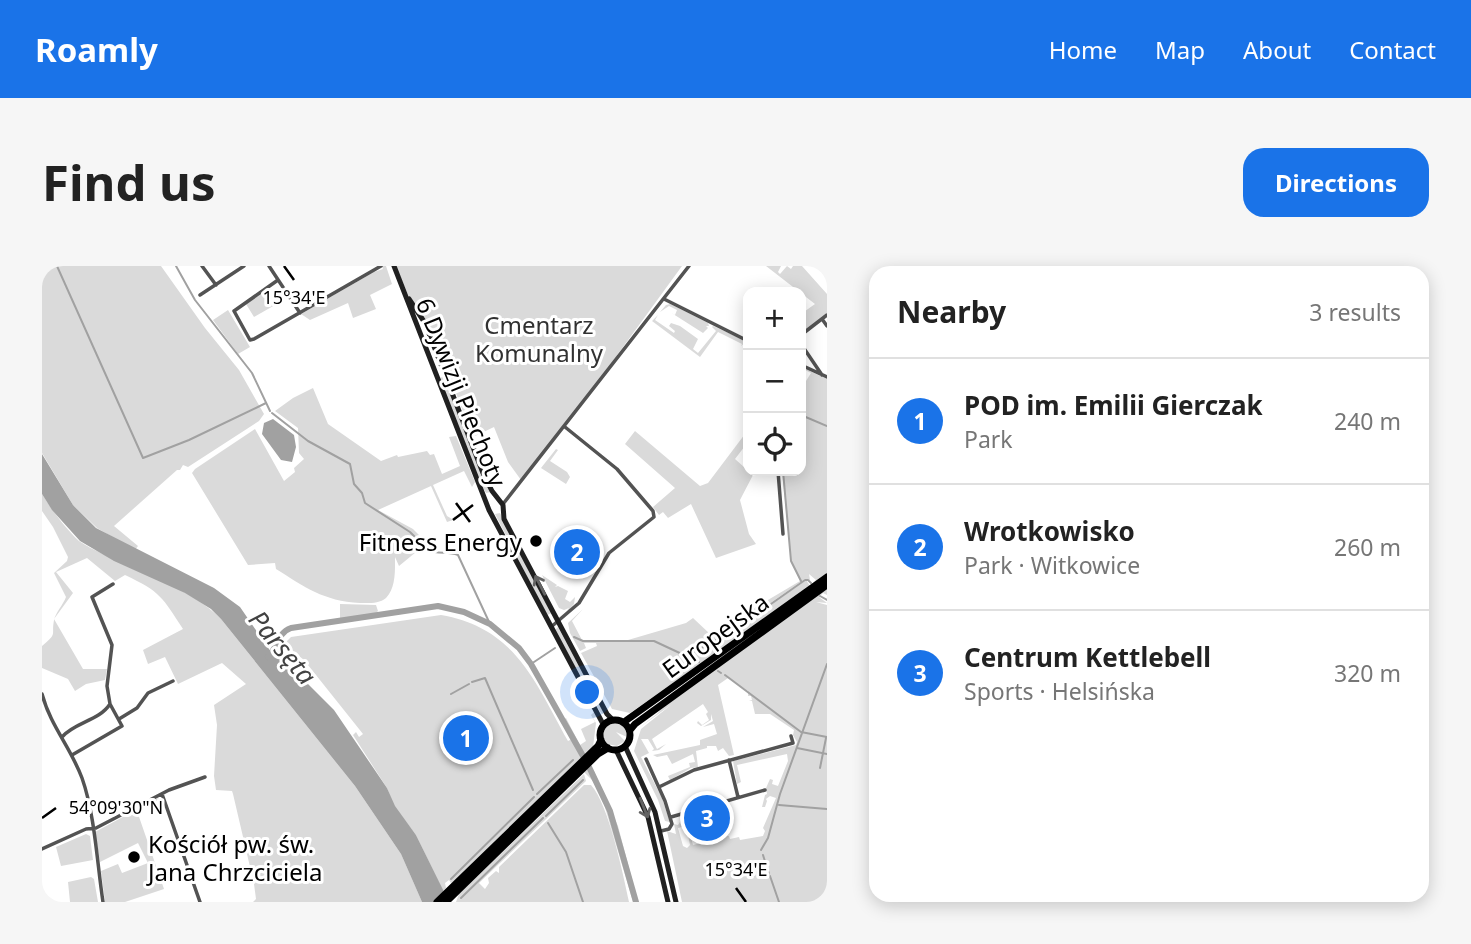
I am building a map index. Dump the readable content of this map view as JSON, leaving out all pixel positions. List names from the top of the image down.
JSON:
{
  "streets": {
    "main road": ["Europejska"],
    "street": ["6 Dywizji Piechoty"]
  },
  "crossings": [
    ["6 Dywizji Piechoty", "Europejska"]
  ],
  "water": ["Parsęta"],
  "parks": ["Cmentarz Komunalny"],
  "places": ["Fitness Energy", "Kościół pw. św. Jana Chrzciciela"],
  "page": {
    "header": "Roamly",
    "nav": [
      "Home",
      "Map",
      "About",
      "Contact"
    ],
    "buttons": "Directions",
    "title": "Find us",
    "heading": ["Nearby", "3 results"],
    "map_buttons": ["+", "−"],
    "list": [
      {
        "mark": "1",
        "name": "POD im. Emilii Gierczak",
        "note": "Park",
        "value": "240 m"
      },
      {
        "mark": "2",
        "name": "Wrotkowisko",
        "note": "Park · Witkowice",
        "value": "260 m"
      },
      {
        "mark": "3",
        "name": "Centrum Kettlebell",
        "note": "Sports · Helsińska",
        "value": "320 m"
      }
    ],
    "pins": ["2", "1", "3"]
  },
  "coordinates": ["15°34'E", "54°09'30\"N"]
}
